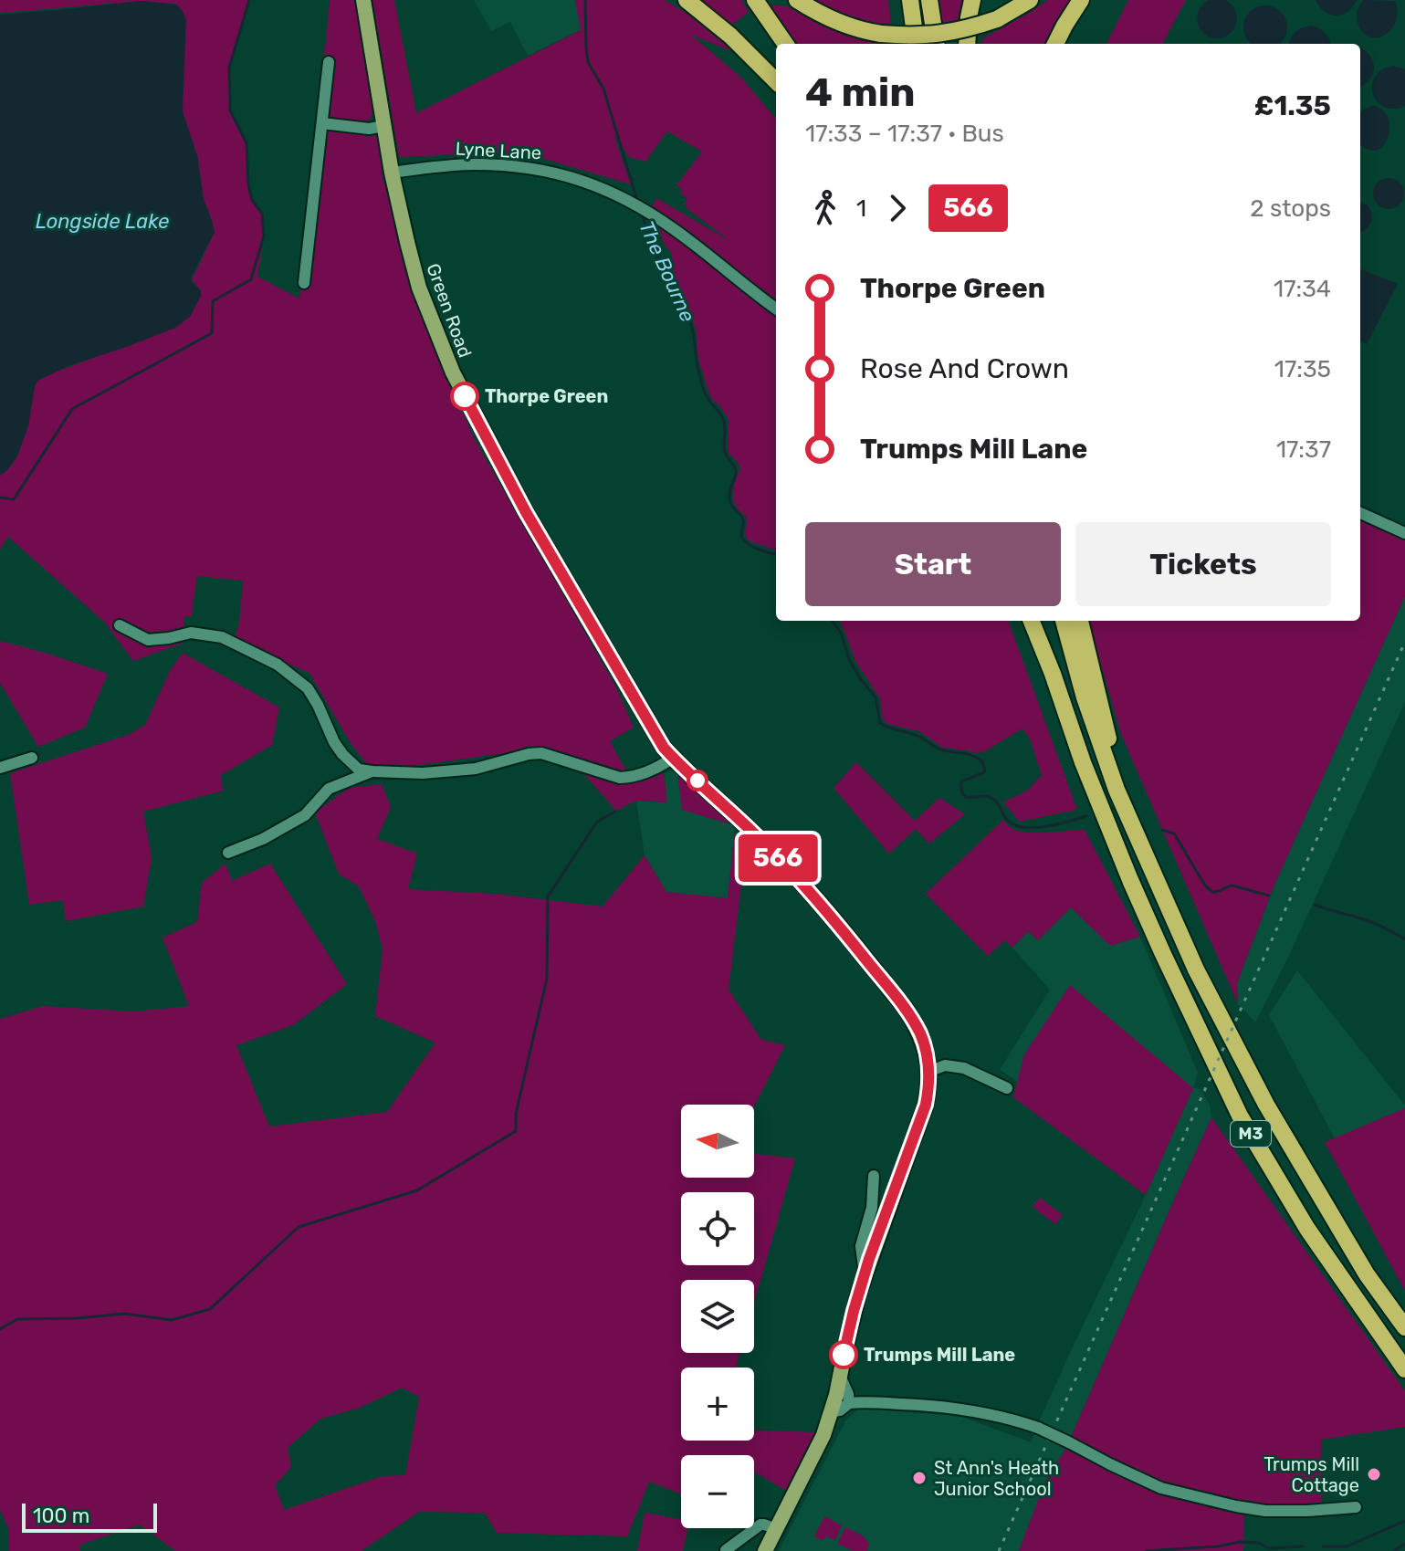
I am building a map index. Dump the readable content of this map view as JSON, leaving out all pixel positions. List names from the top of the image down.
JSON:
{
  "streets": {
    "highway": ["M3"],
    "main road": ["Green Road"],
    "street": ["Lyne Lane"]
  },
  "crossings": [
    ["Lyne Lane", "Green Road"]
  ],
  "water": ["Longside Lake", "The Bourne"],
  "places": [
    "Thorpe Green",
    "Trumps Mill Lane",
    "Trumps Mill Cottage",
    "St Ann's Heath Junior School"
  ],
  "lines": ["bus line 566"],
  "scale_bar": "100 m",
  "north": "left",
  "page": {
    "on_map": "566",
    "heading": ["4 min", "17:33 – 17:37 · Bus", "£1.35"],
    "legs": ["1", "566", "2 stops"],
    "list": [
      {
        "name": "Thorpe Green",
        "value": "17:34"
      },
      {
        "name": "Rose And Crown",
        "value": "17:35"
      },
      {
        "name": "Trumps Mill Lane",
        "value": "17:37"
      }
    ],
    "buttons": ["Start", "Tickets"],
    "map_buttons": ["+", "−"],
    "scale": "100 m"
  }
}
